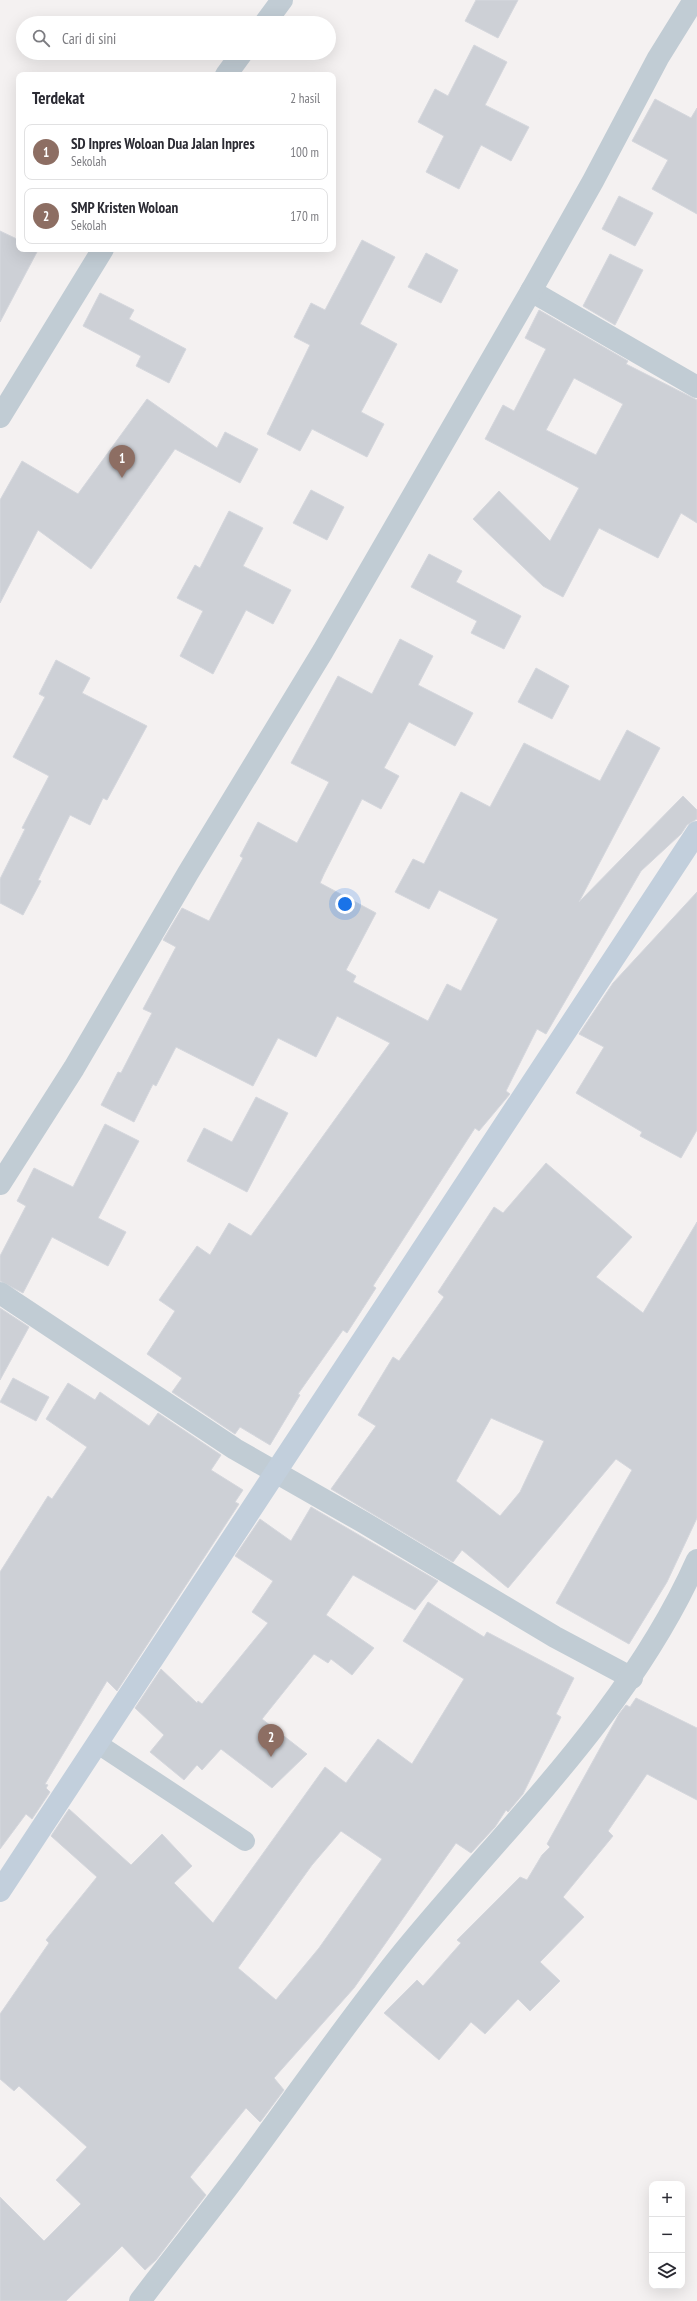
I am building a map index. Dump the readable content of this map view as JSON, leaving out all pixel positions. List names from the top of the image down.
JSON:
{
  "page": {
    "search": "Cari di sini",
    "heading": ["Terdekat", "2 hasil"],
    "list": [
      {
        "mark": "1",
        "name": "SD Inpres Woloan Dua Jalan Inpres",
        "note": "Sekolah",
        "value": "100 m"
      },
      {
        "mark": "2",
        "name": "SMP Kristen Woloan",
        "note": "Sekolah",
        "value": "170 m"
      }
    ],
    "pins": ["1", "2"],
    "map_buttons": ["+", "−"]
  }
}
